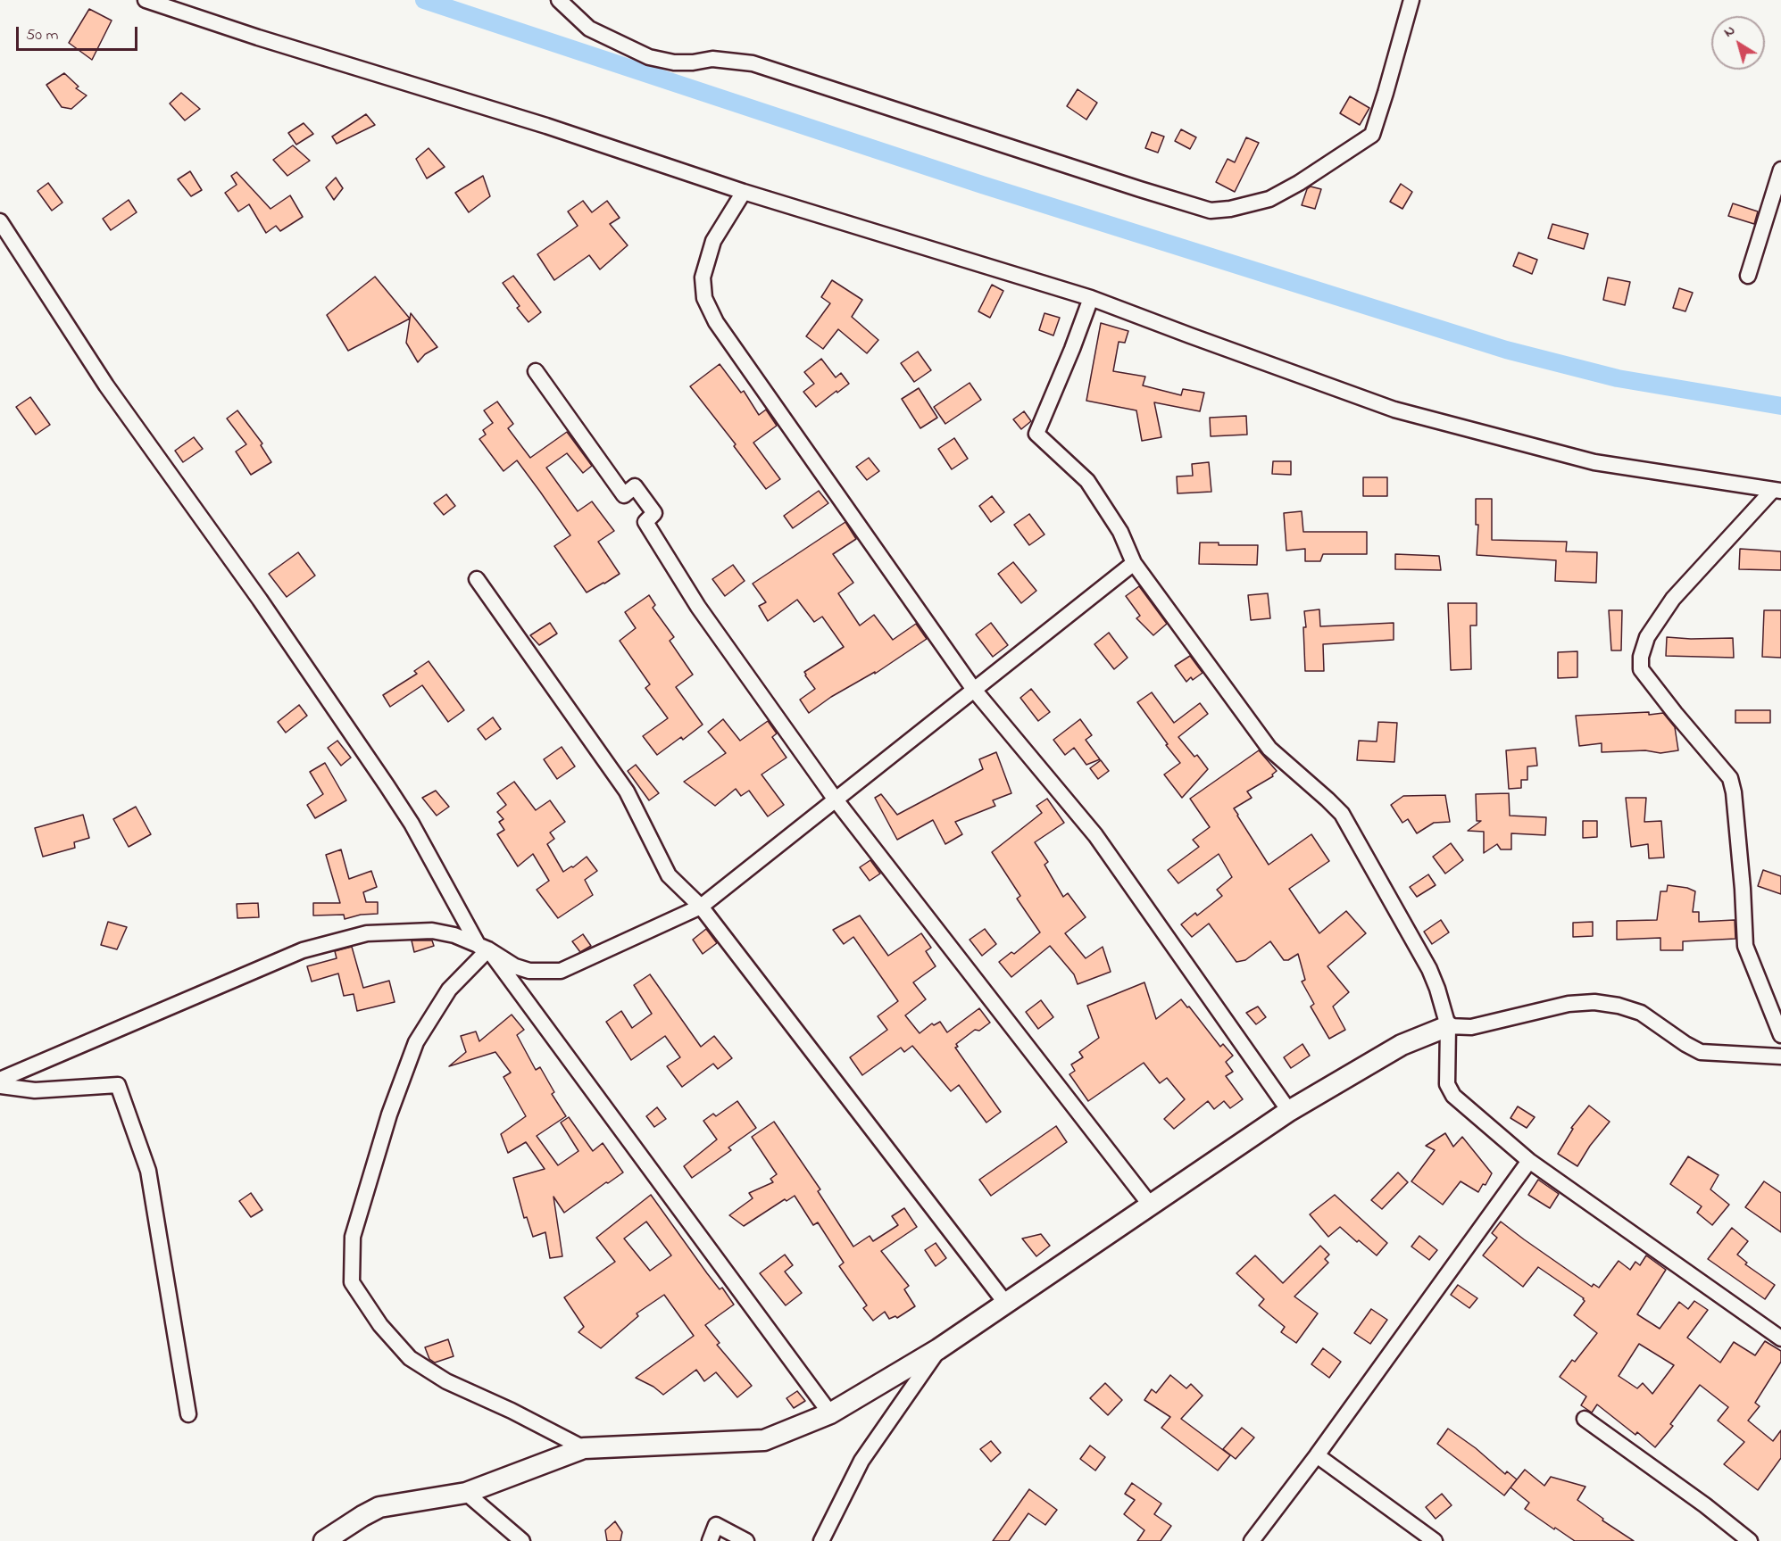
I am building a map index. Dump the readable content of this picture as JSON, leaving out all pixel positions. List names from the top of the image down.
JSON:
{
  "scale_bar": "50 m",
  "north": "top left"
}
